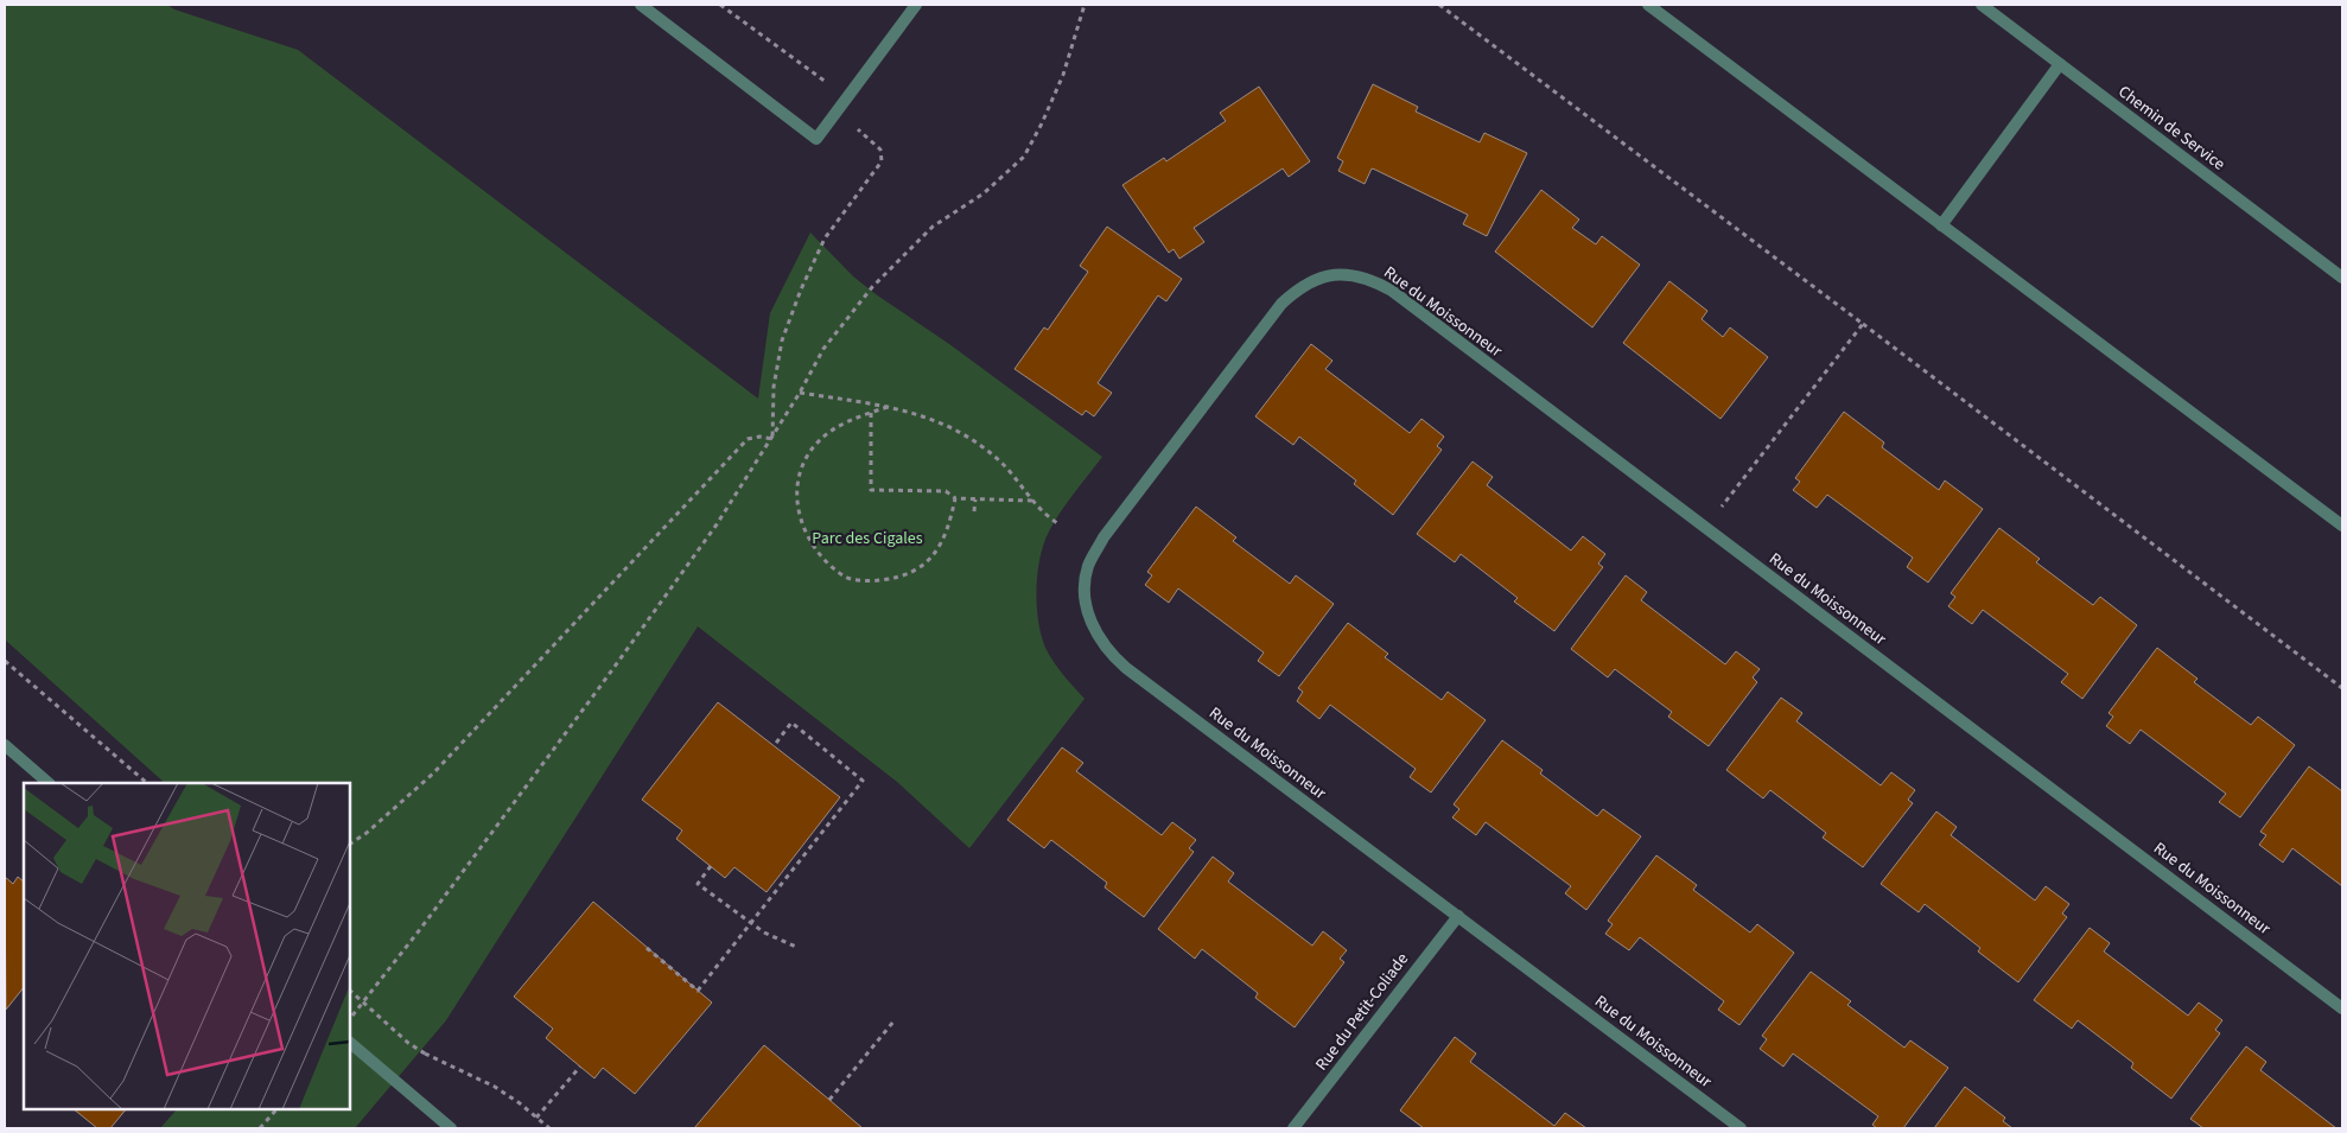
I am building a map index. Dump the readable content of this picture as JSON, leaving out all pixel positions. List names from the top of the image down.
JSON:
{
  "streets": {
    "street": ["Chemin de Service", "Rue du Moissonneur", "Rue du Petit-Coliade"]
  },
  "crossings": [
    ["Rue du Moissonneur", "Rue du Petit-Coliade"]
  ],
  "parks": ["Parc des Cigales"]
}
